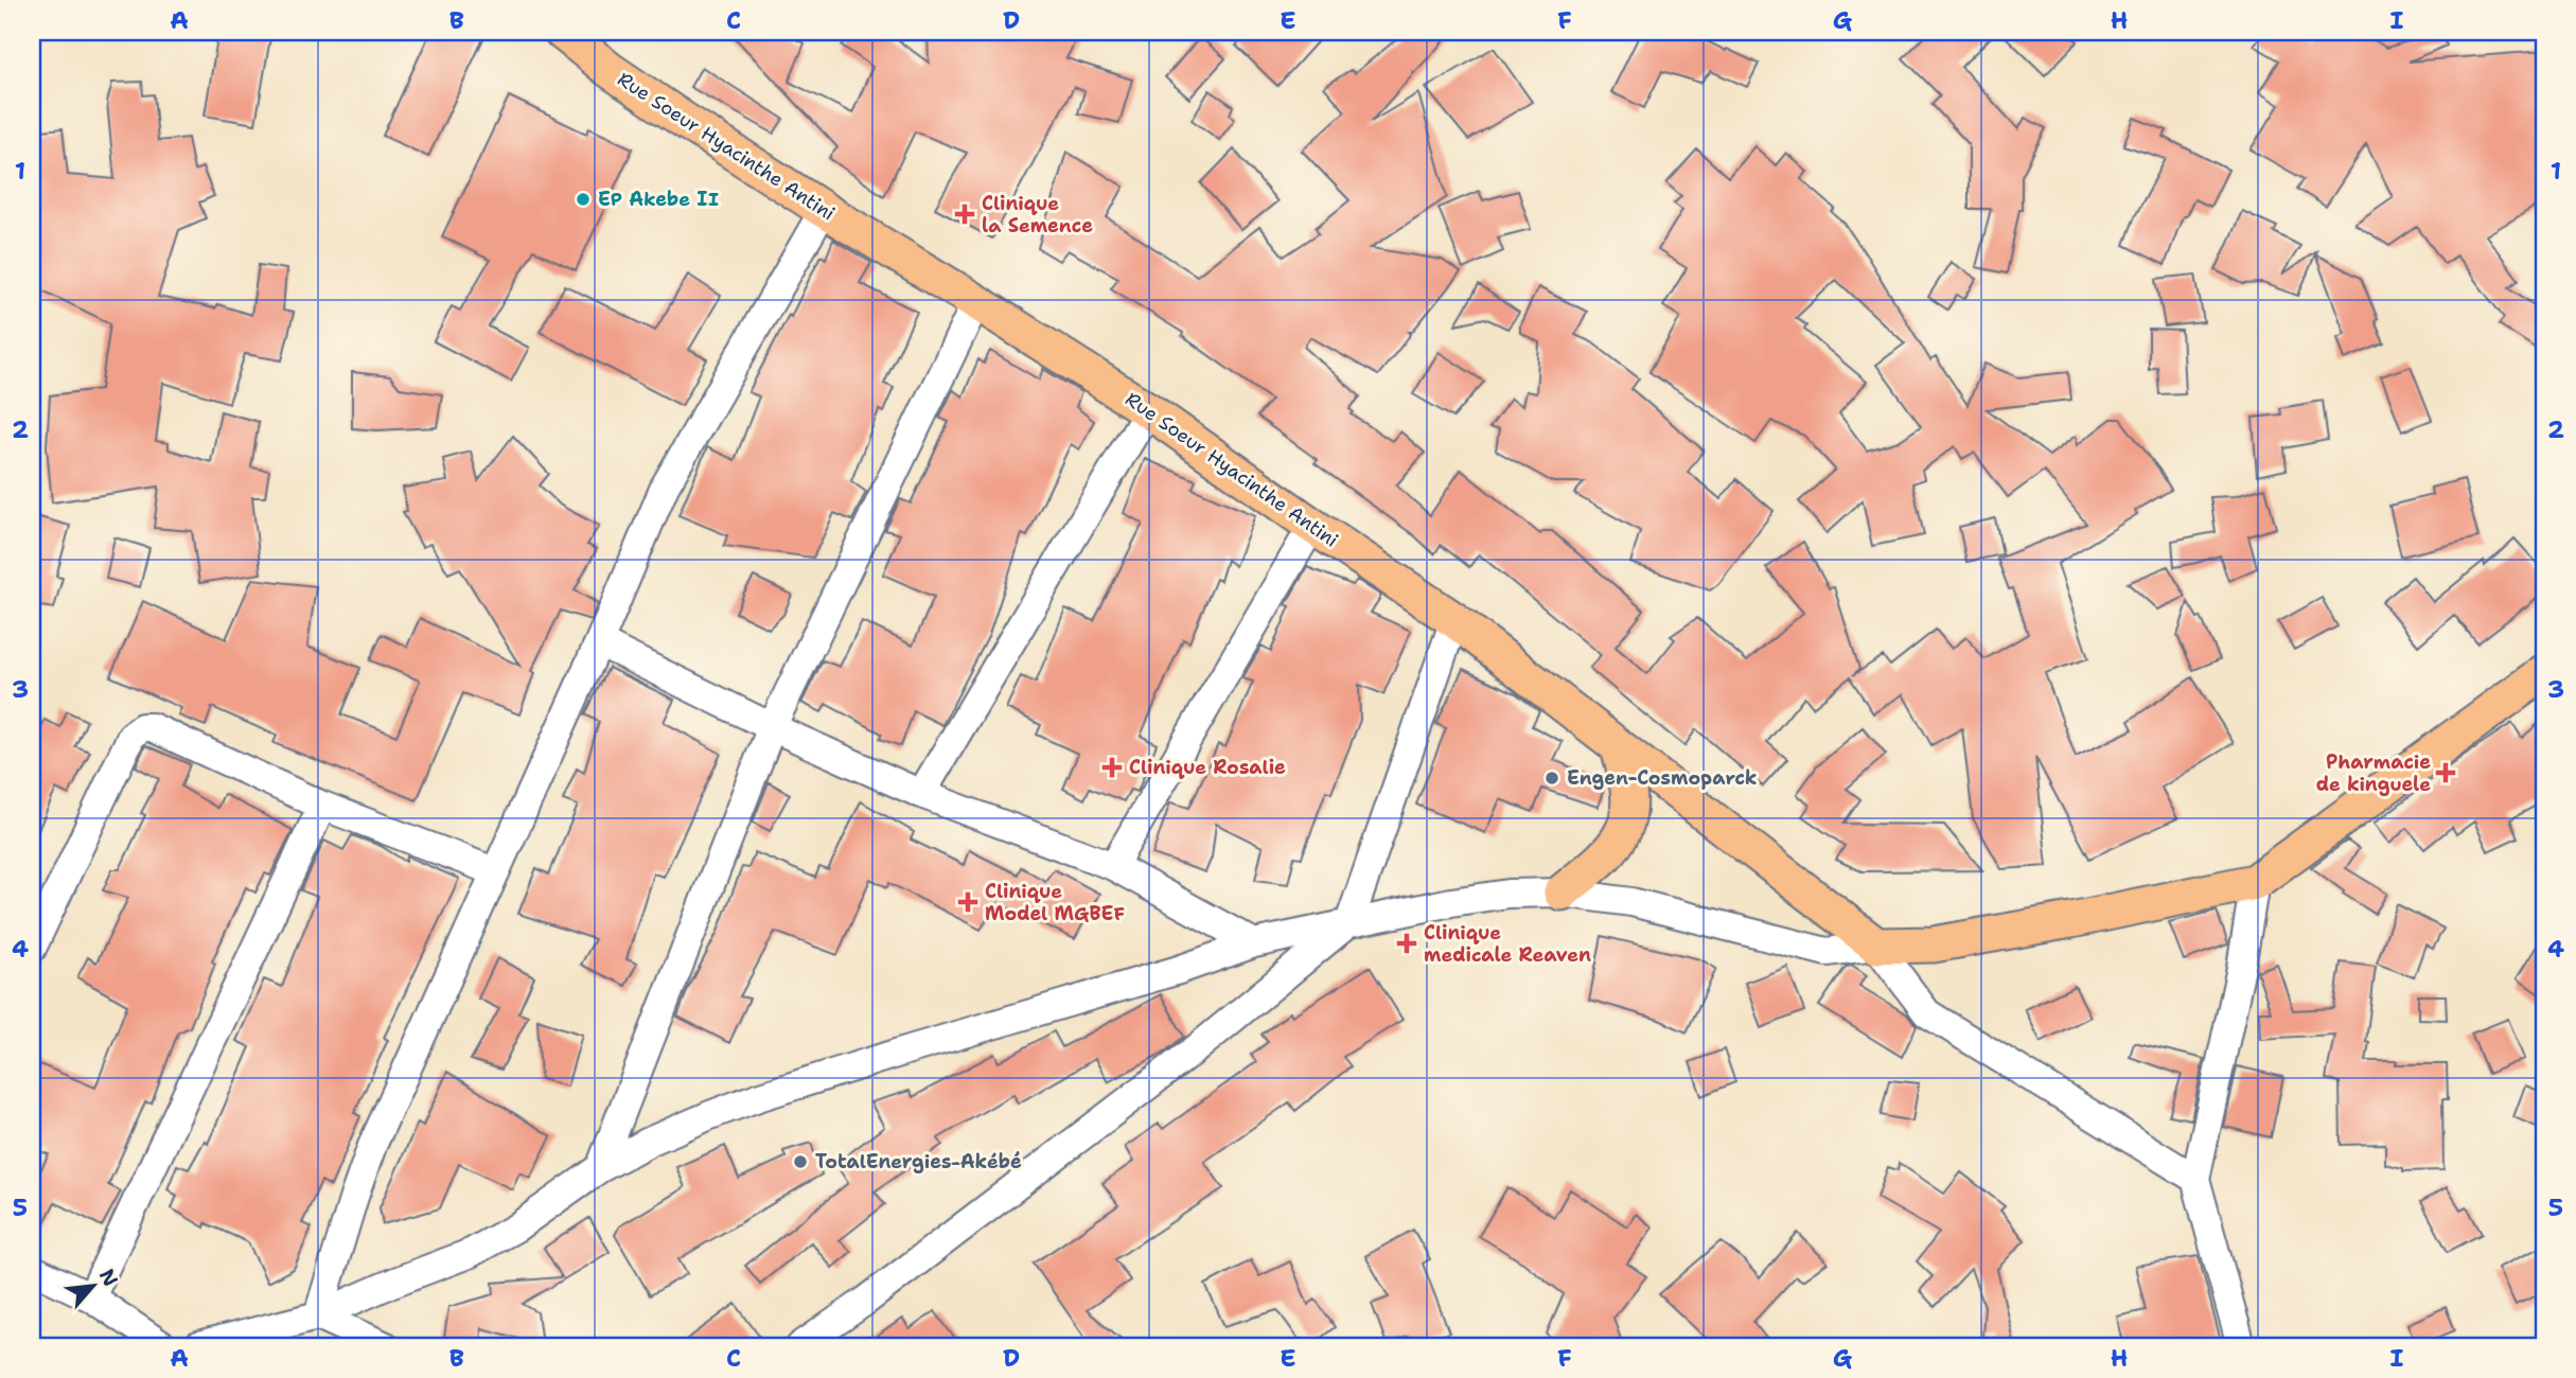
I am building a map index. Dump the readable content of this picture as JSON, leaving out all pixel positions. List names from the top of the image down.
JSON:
{
  "streets": {
    "main road": ["Rue Soeur Hyacinthe Antini"]
  },
  "places": {
    "other": ["EP Akebe II", "Engen-Cosmoparck", "TotalEnergies-Akébé"],
    "health": [
      "Clinique la Semence",
      "Clinique Rosalie",
      "Pharmacie de kinguele",
      "Clinique Model MGBEF",
      "Clinique medicale Reaven"
    ]
  },
  "north": "top right",
  "grid": {
    "columns": [
      "A",
      "B",
      "C",
      "D",
      "E",
      "F",
      "G",
      "H",
      "I"
    ],
    "rows": [
      "1",
      "2",
      "3",
      "4",
      "5"
    ]
  }
}
